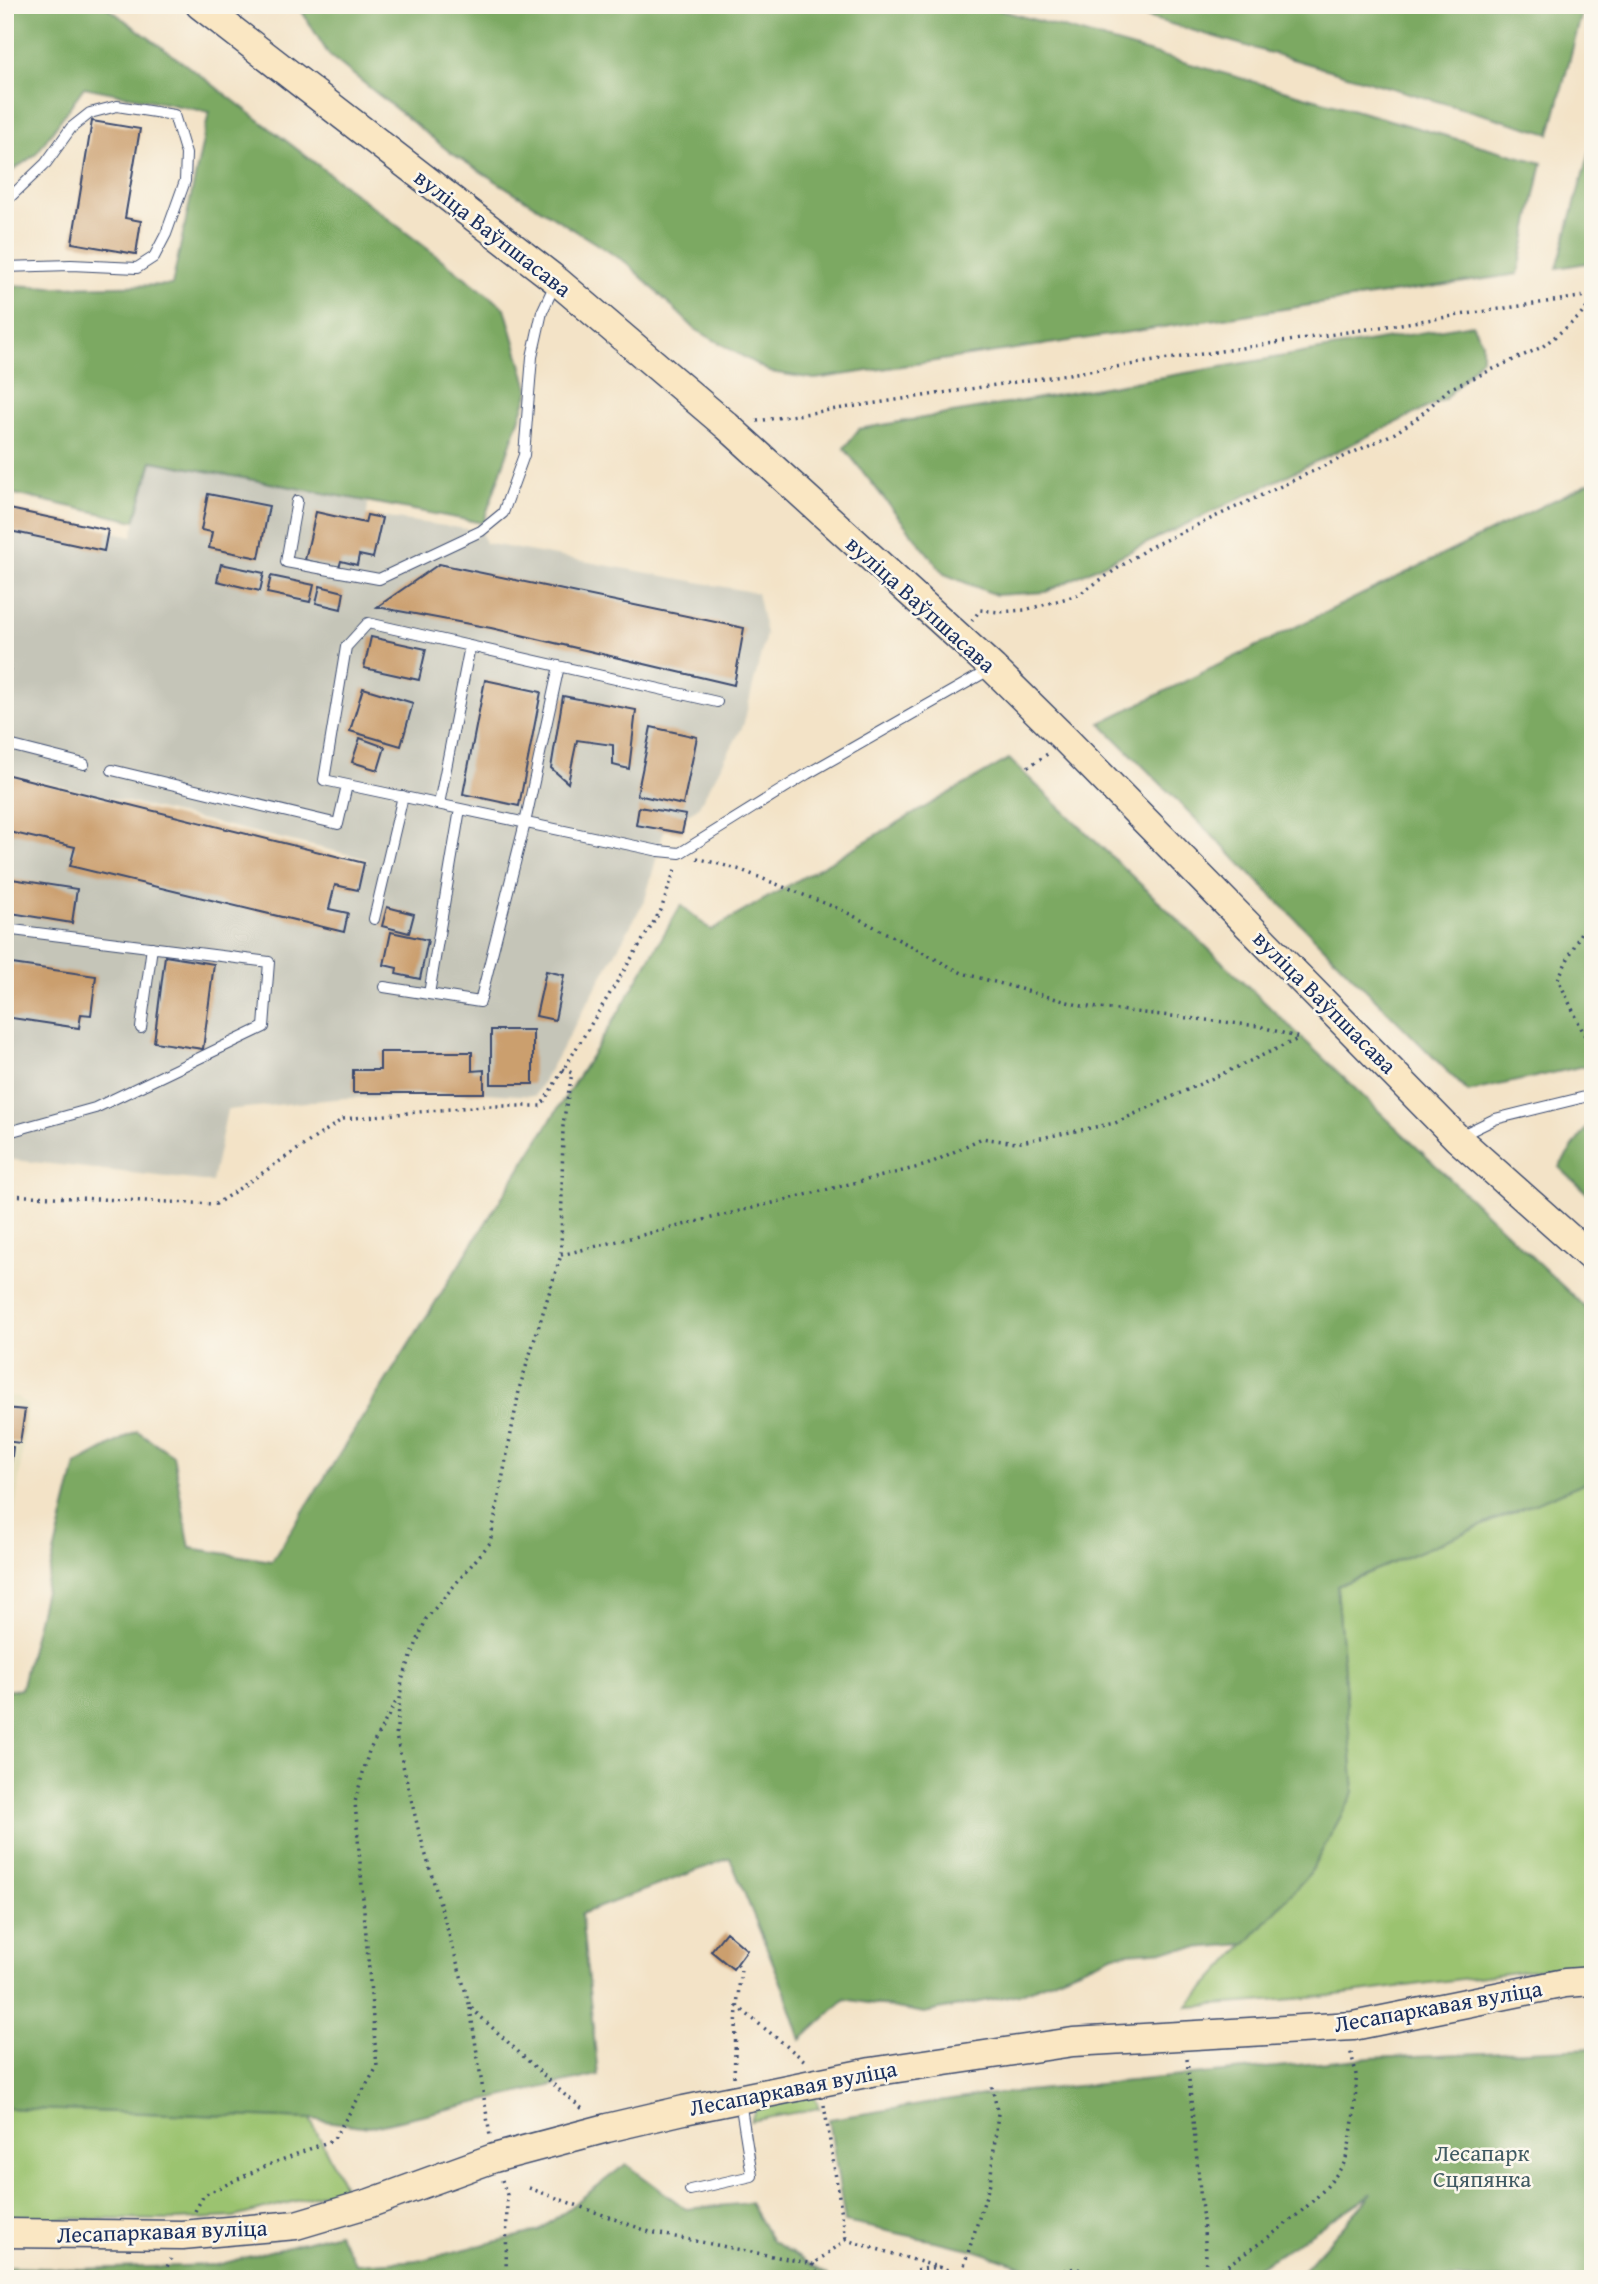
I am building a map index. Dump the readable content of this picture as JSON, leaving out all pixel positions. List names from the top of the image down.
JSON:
{
  "streets": {
    "main road": ["вуліца Ваўпшасава", "Лесапаркавая вуліца"]
  },
  "parks": ["Лесапарк Сцяпянка"]
}
